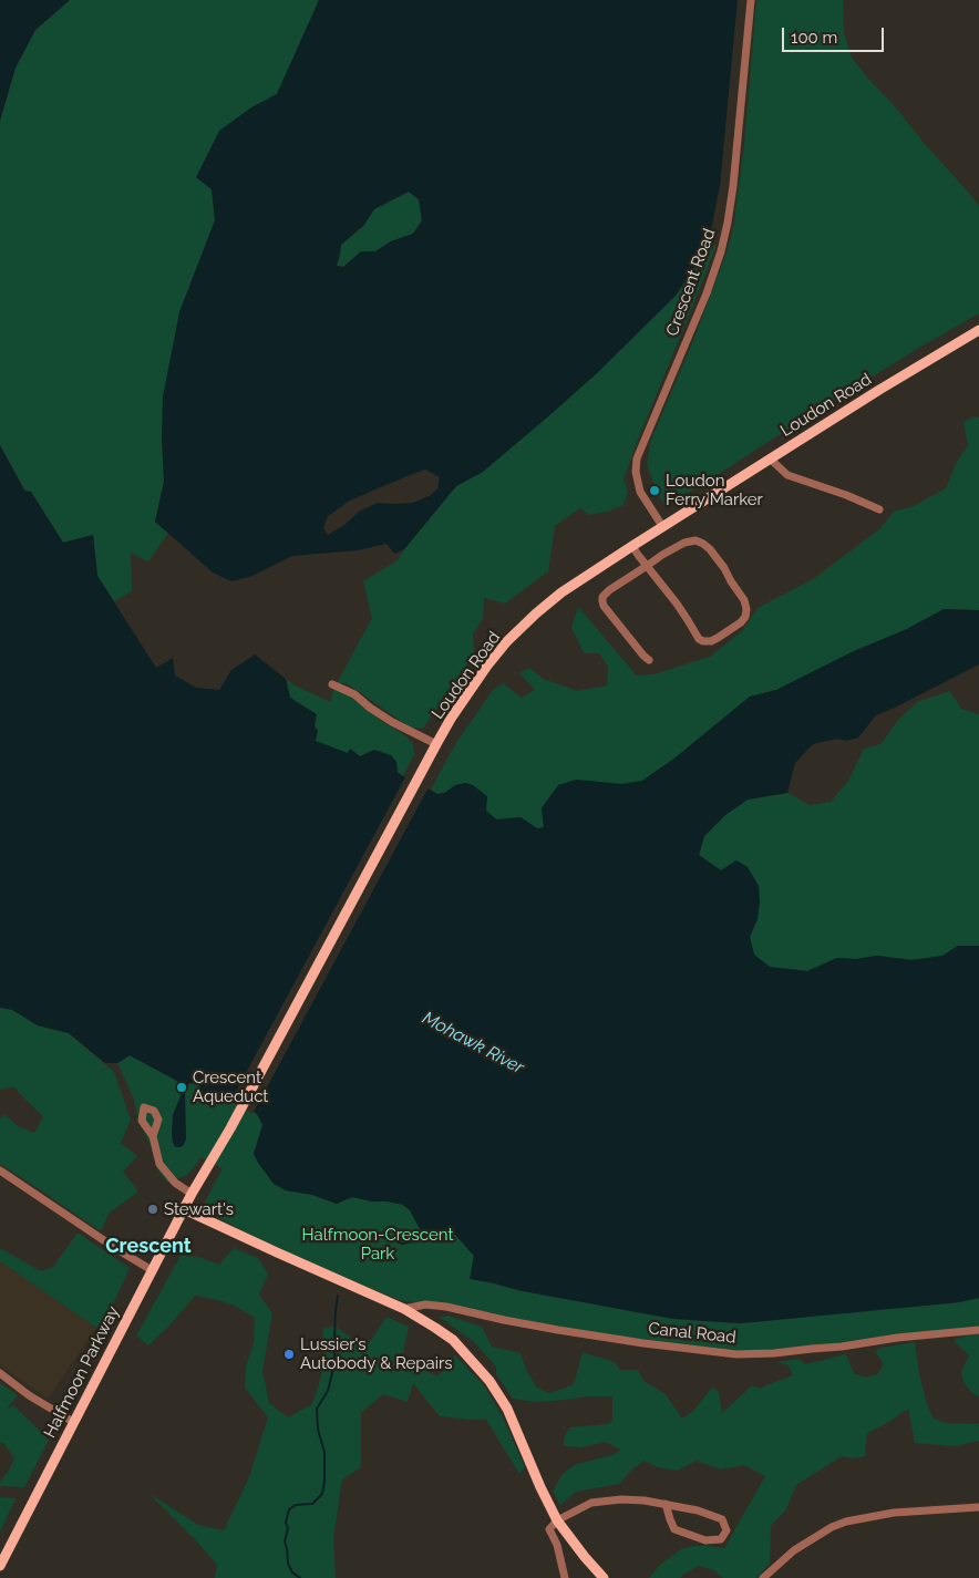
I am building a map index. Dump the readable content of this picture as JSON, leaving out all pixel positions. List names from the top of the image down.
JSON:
{
  "streets": {
    "main road": ["Loudon Road", "Halfmoon Parkway"],
    "street": ["Crescent Road", "Canal Road"]
  },
  "crossings": [
    ["Crescent Road", "Loudon Road"],
    ["Loudon Road", "Halfmoon Parkway"]
  ],
  "districts": ["Crescent"],
  "water": ["Mohawk River"],
  "parks": ["Halfmoon-Crescent Park"],
  "places": [
    "Loudon Ferry Marker",
    "Crescent Aqueduct",
    "Stewart's",
    "Lussier's Autobody & Repairs"
  ],
  "scale_bar": "100 m"
}
